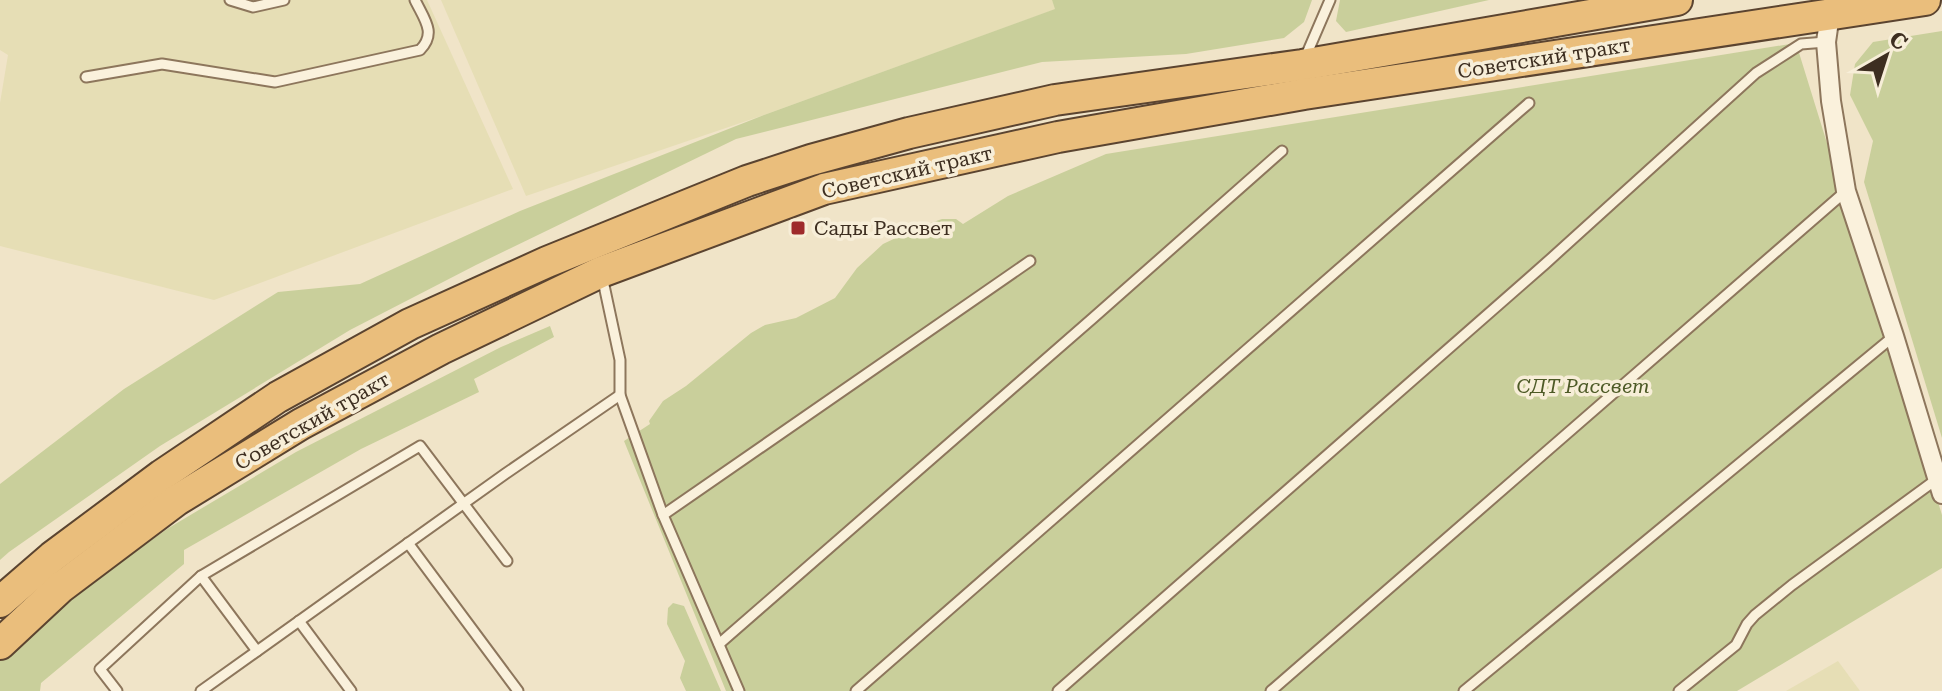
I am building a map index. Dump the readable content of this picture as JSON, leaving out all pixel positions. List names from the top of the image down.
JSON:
{
  "streets": {
    "highway": ["Советский тракт"]
  },
  "parks": ["СДТ Рассвет"],
  "places": {
    "transit": ["Сады Рассвет"]
  },
  "north": "top right"
}
